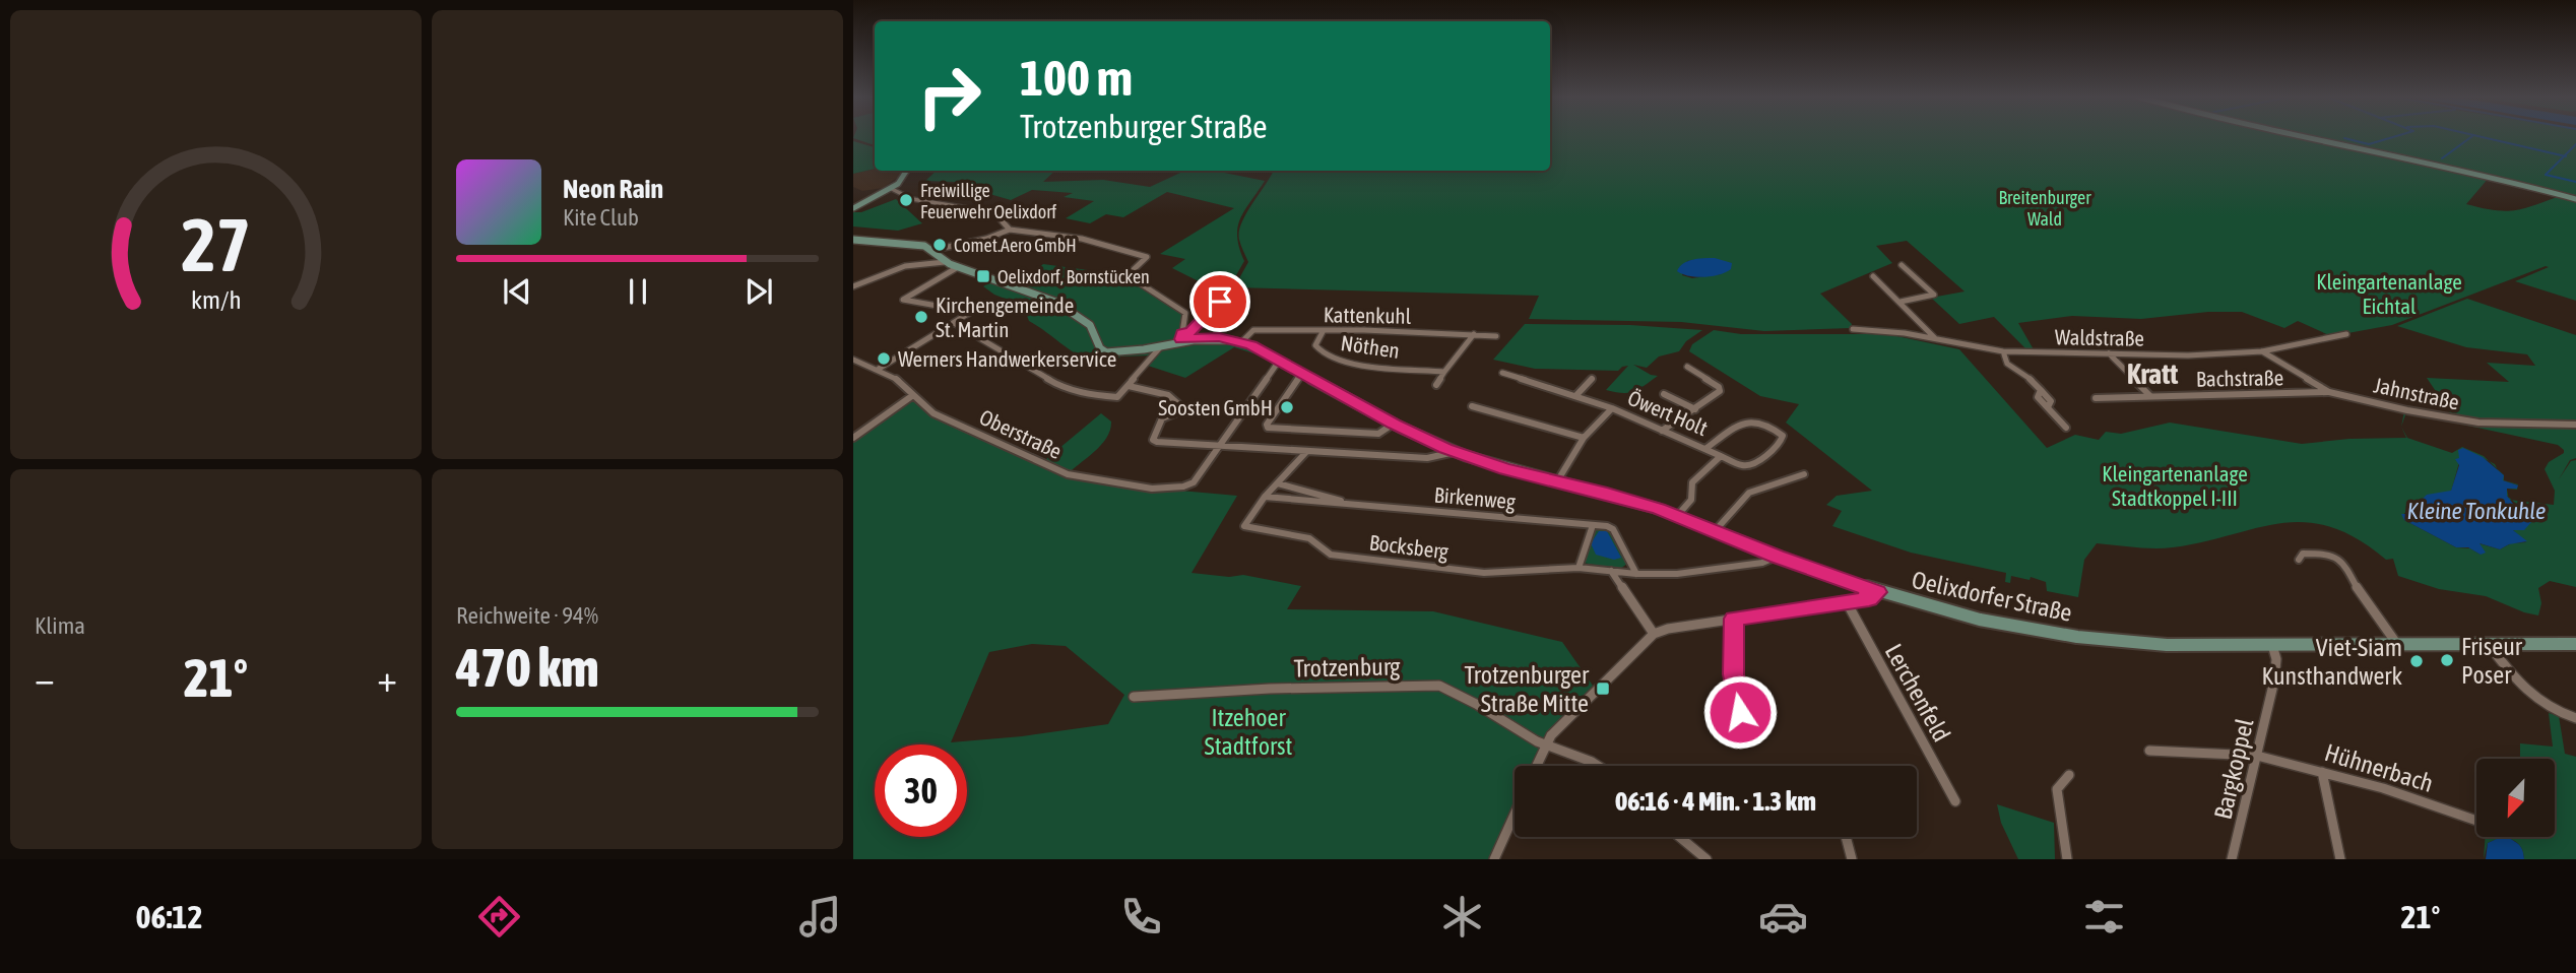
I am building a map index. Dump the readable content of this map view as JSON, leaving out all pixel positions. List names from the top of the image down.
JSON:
{
  "streets": {
    "street": [
      "Kattenkuhl",
      "Waldstraße",
      "Nöthen",
      "Bachstraße",
      "Jahnstraße",
      "Öwert Holt",
      "Oberstraße",
      "Birkenweg",
      "Bocksberg",
      "Oelixdorfer Straße",
      "Trotzenburg",
      "Lerchenfeld",
      "Hühnerbach",
      "Bargkoppel"
    ]
  },
  "crossings": [
    ["Kattenkuhl", "Nöthen"],
    ["Kattenkuhl", "Oelixdorfer Straße"],
    ["Waldstraße", "Jahnstraße"],
    ["Bachstraße", "Jahnstraße"],
    ["Öwert Holt", "Oelixdorfer Straße"],
    ["Birkenweg", "Bocksberg"],
    ["Bocksberg", "Oelixdorfer Straße"],
    ["Oelixdorfer Straße", "Bargkoppel"],
    ["Hühnerbach", "Bargkoppel"]
  ],
  "districts": ["Kratt"],
  "water": ["Kleine Tonkuhle"],
  "parks": [
    "Breitenburger Wald",
    "Kleingartenanlage Eichtal",
    "Kleingartenanlage Stadtkoppel I-III",
    "Itzehoer Stadtforst"
  ],
  "places": {
    "other": [
      "Freiwillige Feuerwehr Oelixdorf",
      "Comet.Aero GmbH",
      "Kirchengemeinde St. Martin",
      "Werners Handwerkerservice",
      "Soosten GmbH",
      "Friseur Poser",
      "Viet-Siam Kunsthandwerk"
    ],
    "transit": ["Oelixdorf, Bornstücken", "Trotzenburger Straße Mitte"]
  },
  "north": "bottom left",
  "page": {
    "turn": ["100 m", "Trotzenburger Straße"],
    "song": ["Neon Rain", "Kite Club"],
    "tile": [
      "Klima",
      ["Reichweite · 94%", "470 km"]
    ],
    "heat": ["−", "21°", "+"],
    "limit": "30",
    "trip": "06:16 · 4 Min. · 1.3 km",
    "tabs": ["06:12", "21°"],
    "gauge": ["27", "km/h"]
  }
}
